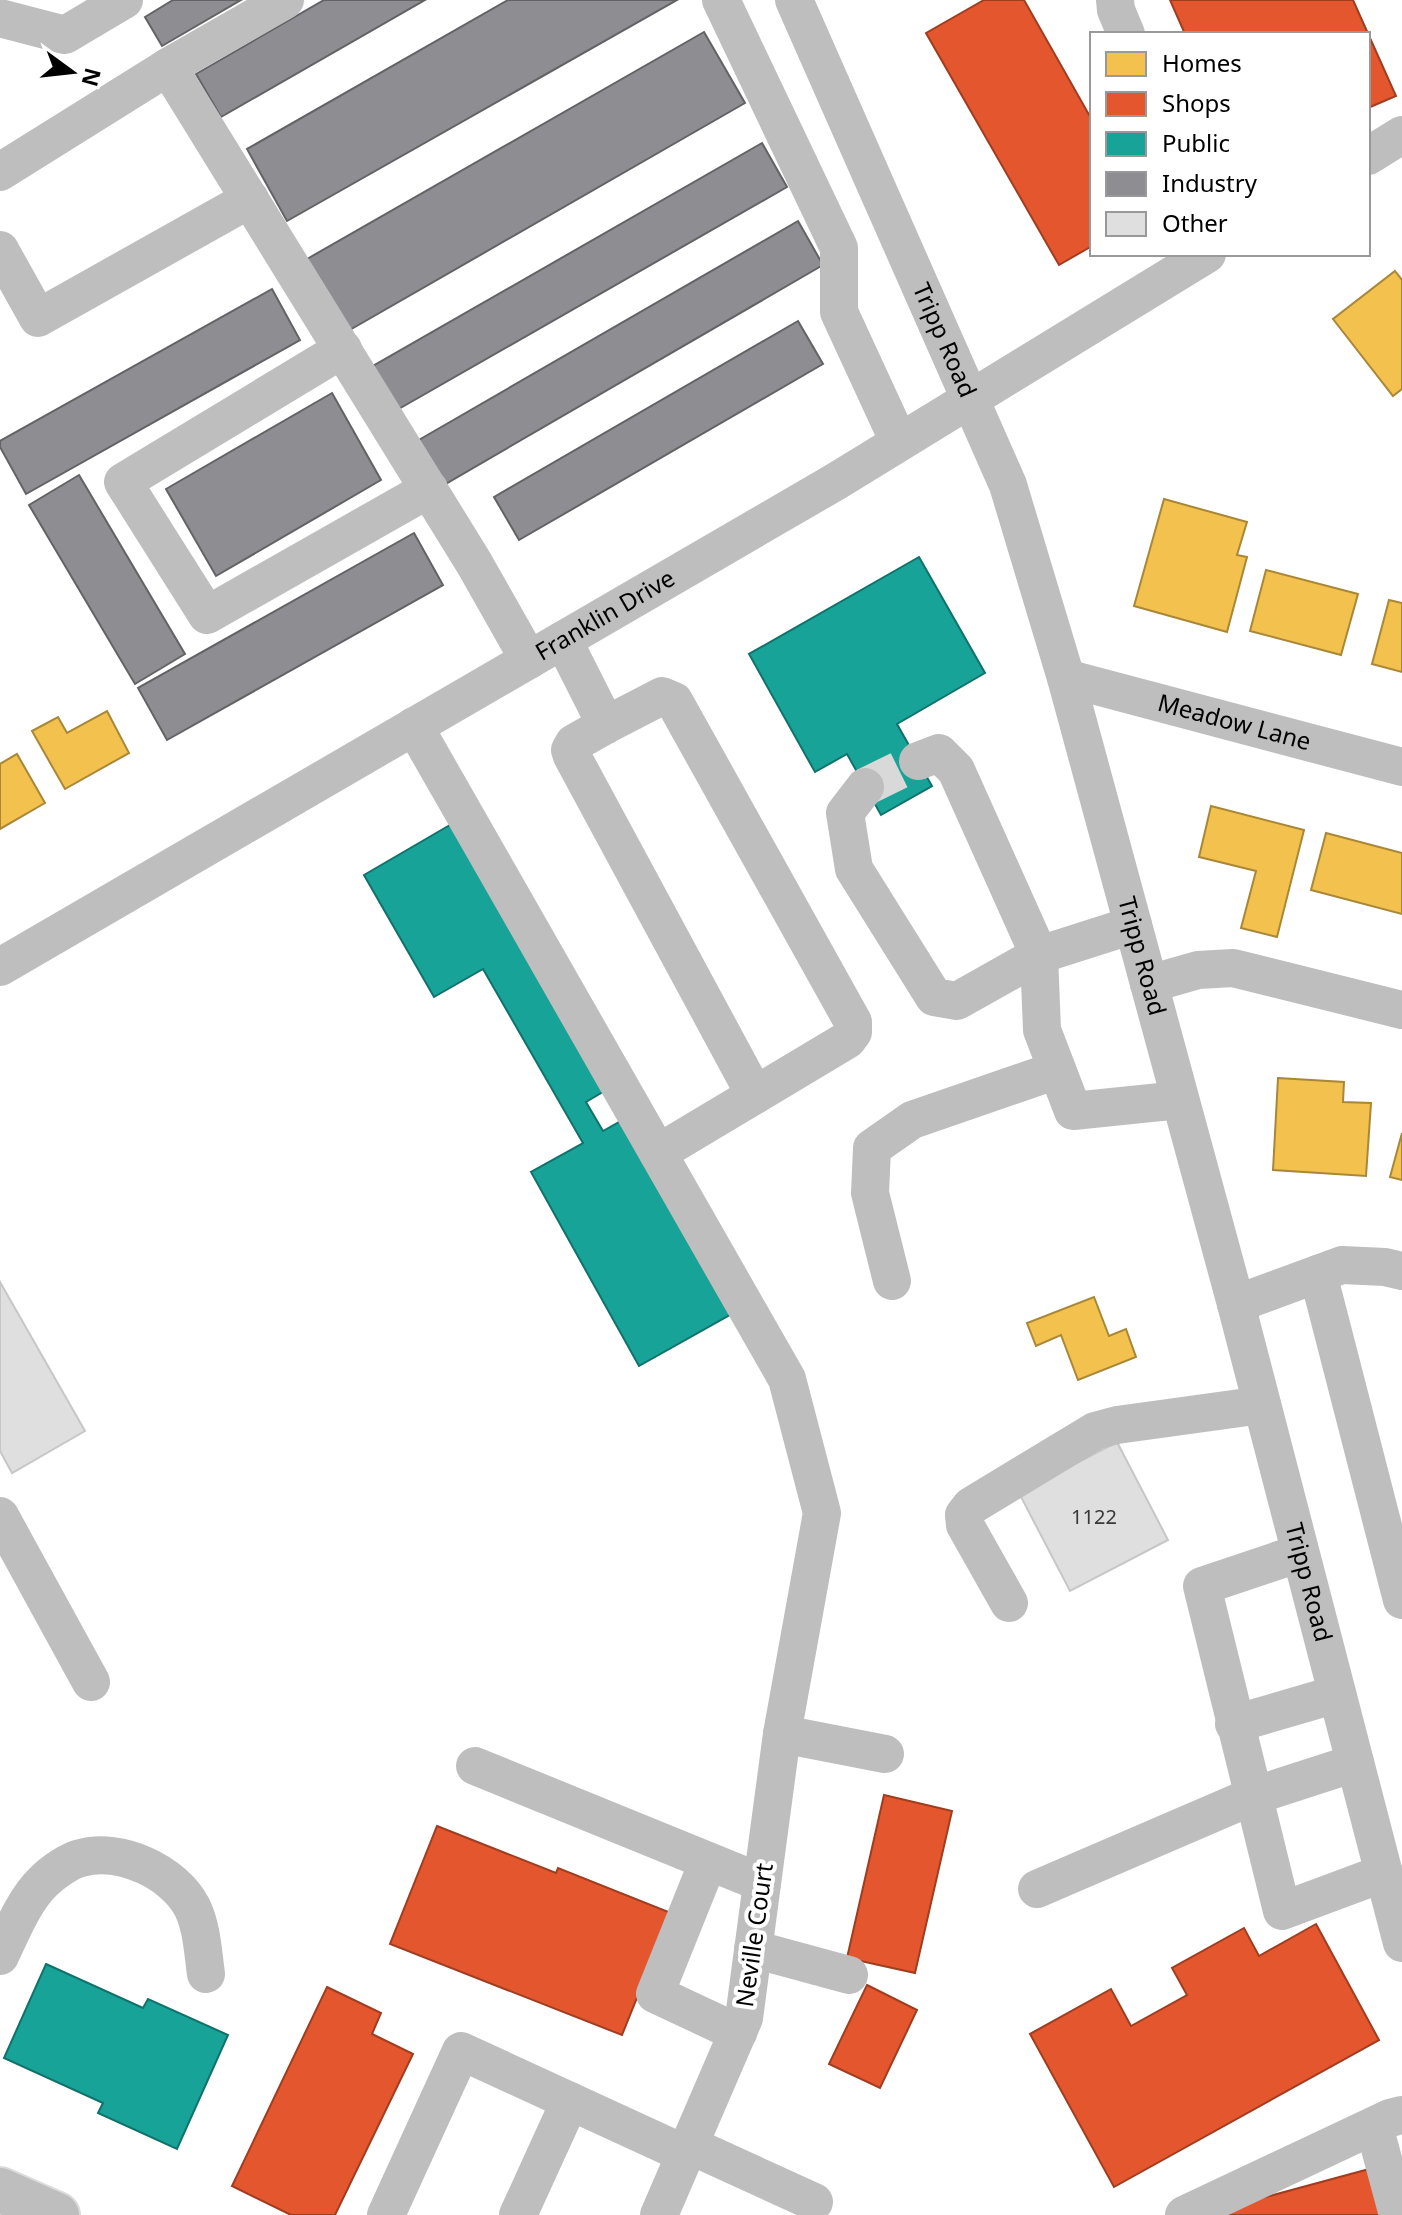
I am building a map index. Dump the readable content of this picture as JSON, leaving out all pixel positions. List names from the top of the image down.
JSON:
{
  "streets": {
    "street": [
      "Tripp Road",
      "Franklin Drive",
      "Meadow Lane",
      "Neville Court"
    ]
  },
  "crossings": [
    ["Tripp Road", "Franklin Drive"],
    ["Tripp Road", "Meadow Lane"],
    ["Franklin Drive", "Neville Court"]
  ],
  "house_numbers": ["1122"],
  "legend": [
    "Homes",
    "Shops",
    "Public",
    "Industry",
    "Other"
  ],
  "north": "right"
}
